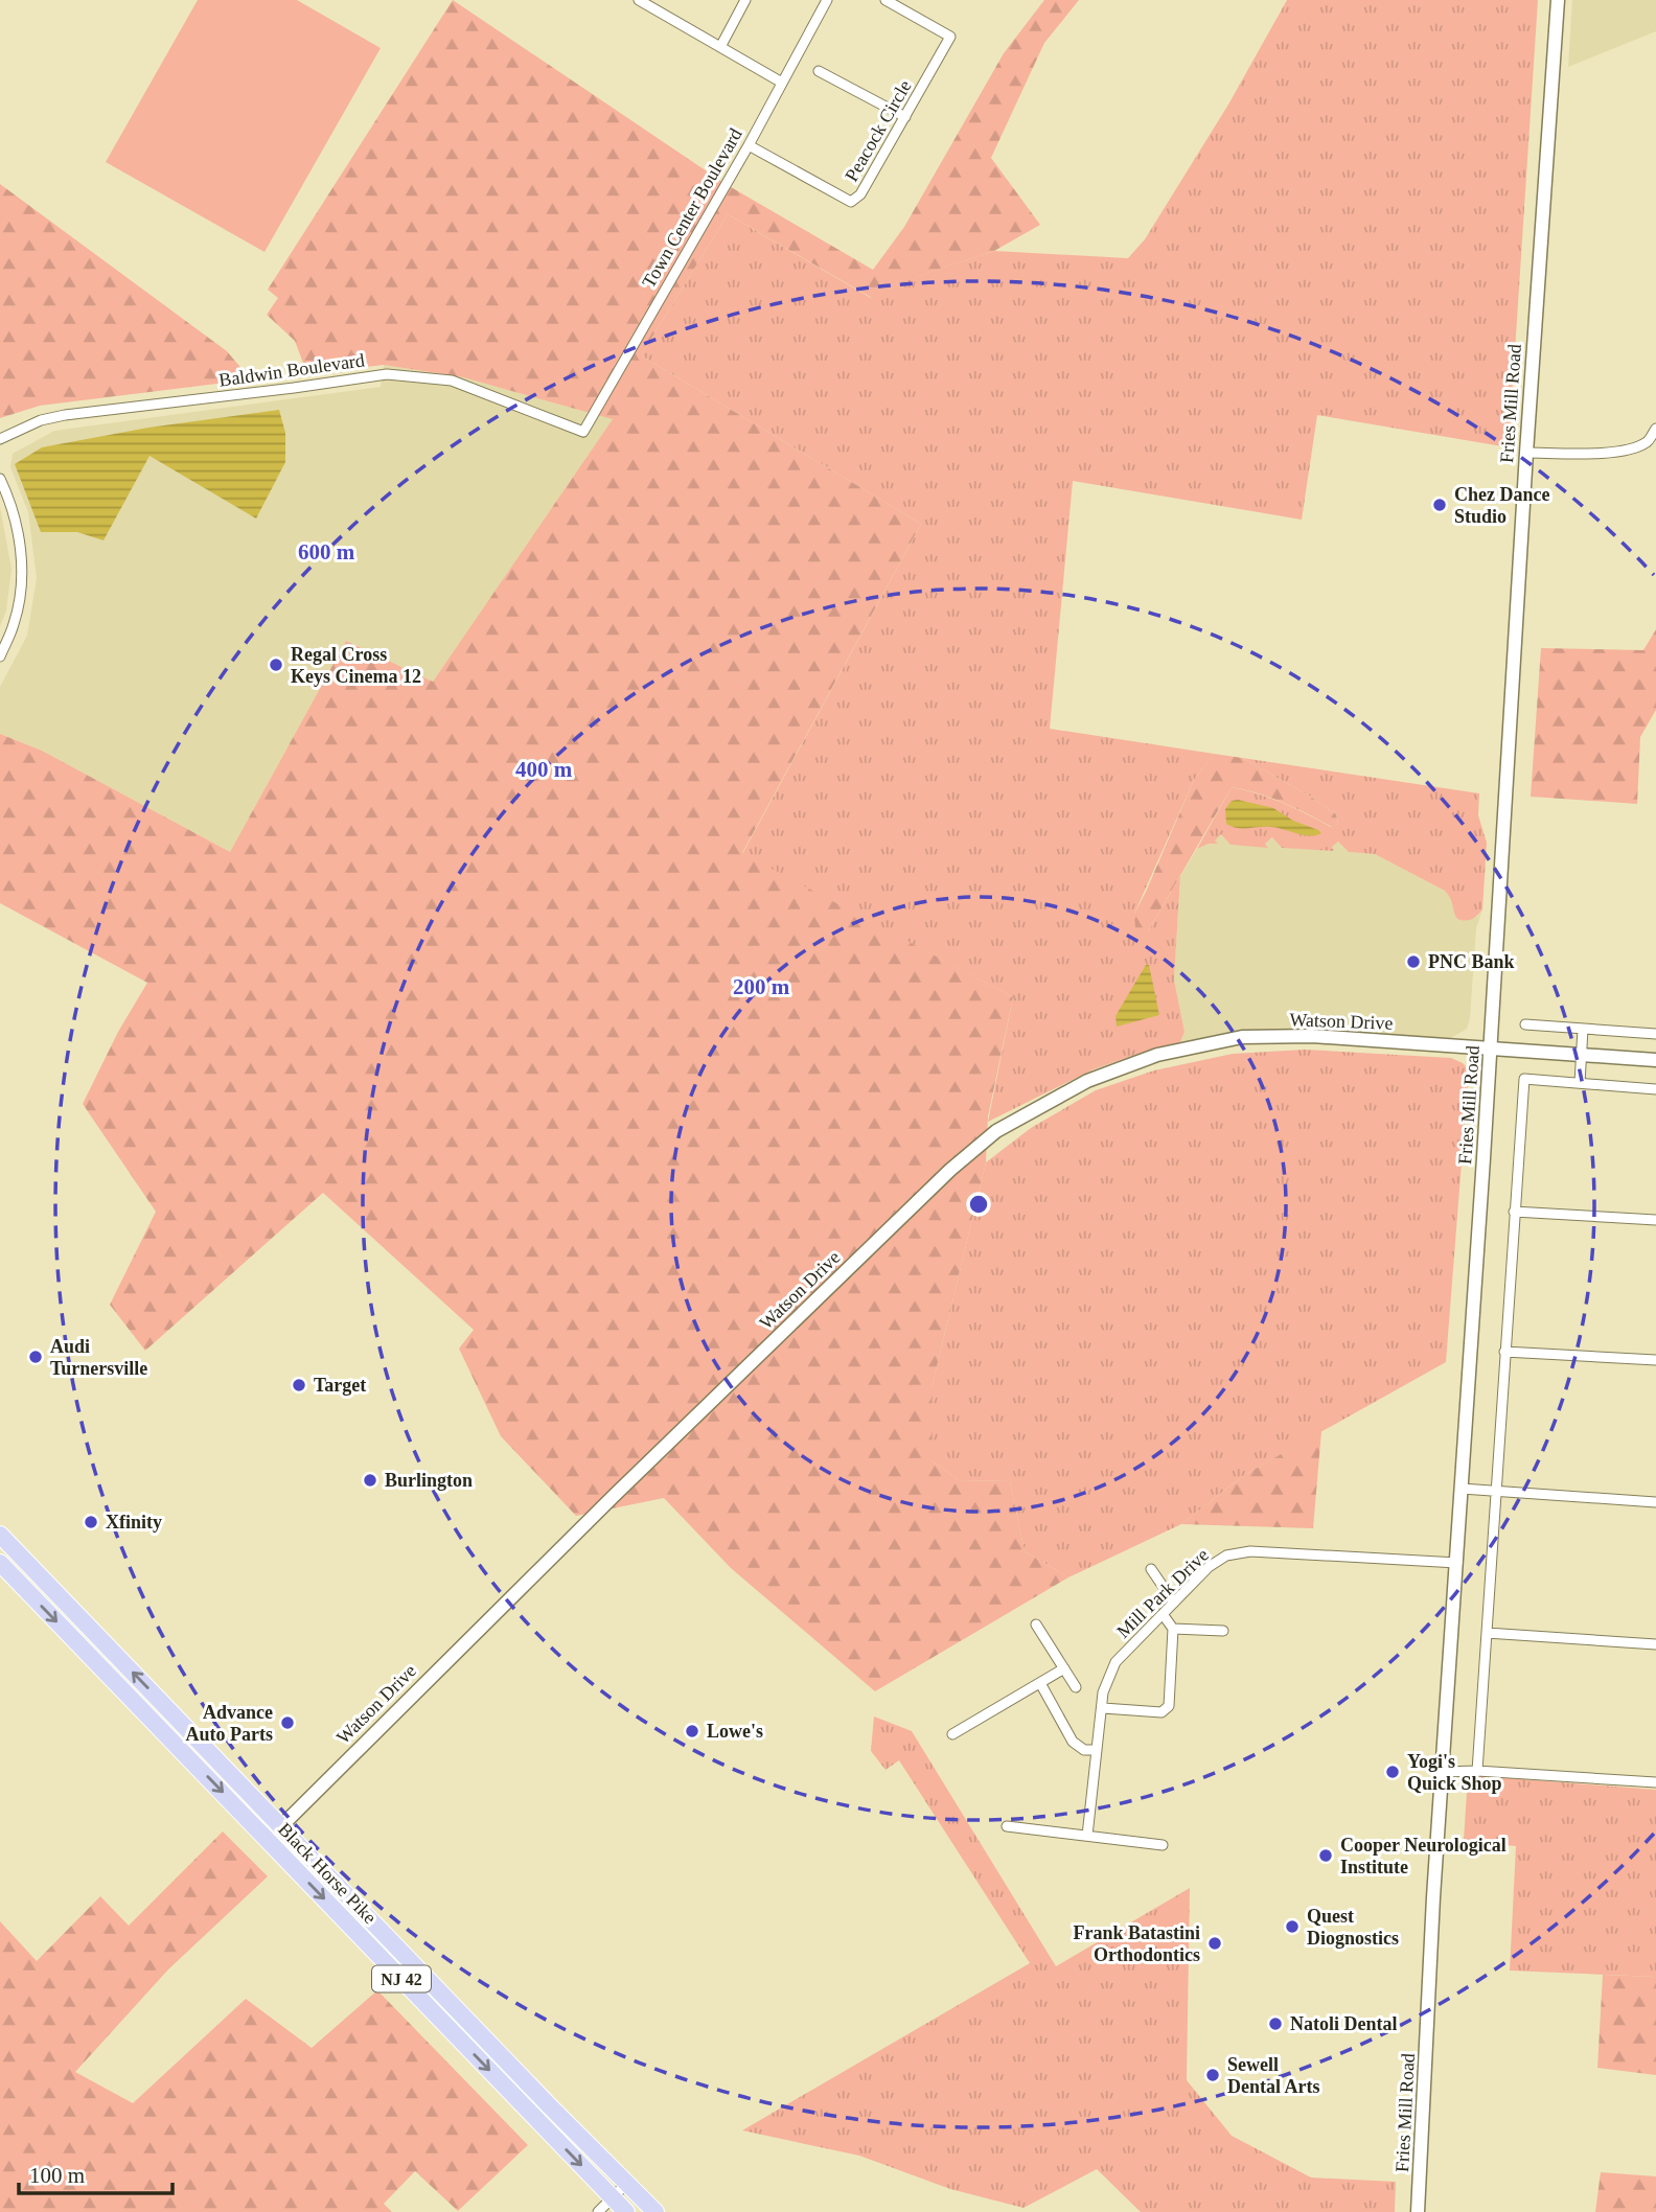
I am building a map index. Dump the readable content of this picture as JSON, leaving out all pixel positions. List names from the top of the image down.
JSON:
{
  "streets": {
    "highway": ["Black Horse Pike", "NJ 42"],
    "main road": ["Fries Mill Road", "Watson Drive"],
    "street": [
      "Peacock Circle",
      "Town Center Boulevard",
      "Baldwin Boulevard",
      "Mill Park Drive"
    ]
  },
  "crossings": [
    ["Peacock Circle", "Town Center Boulevard"],
    ["Town Center Boulevard", "Baldwin Boulevard"],
    ["Fries Mill Road", "Watson Drive"],
    ["Fries Mill Road", "Mill Park Drive"],
    ["Watson Drive", "Black Horse Pike"]
  ],
  "places": [
    "Chez Dance Studio",
    "Regal Cross Keys Cinema 12",
    "PNC Bank",
    "Audi Turnersville",
    "Target",
    "Burlington",
    "Xfinity",
    "Advance Auto Parts",
    "Lowe's",
    "Yogi's Quick Shop",
    "Cooper Neurological Institute",
    "Quest Diognostics",
    "Frank Batastini Orthodontics",
    "Natoli Dental",
    "Sewell Dental Arts"
  ],
  "scale_bar": "100 m",
  "rings": ["600 m", "400 m", "200 m"]
}
